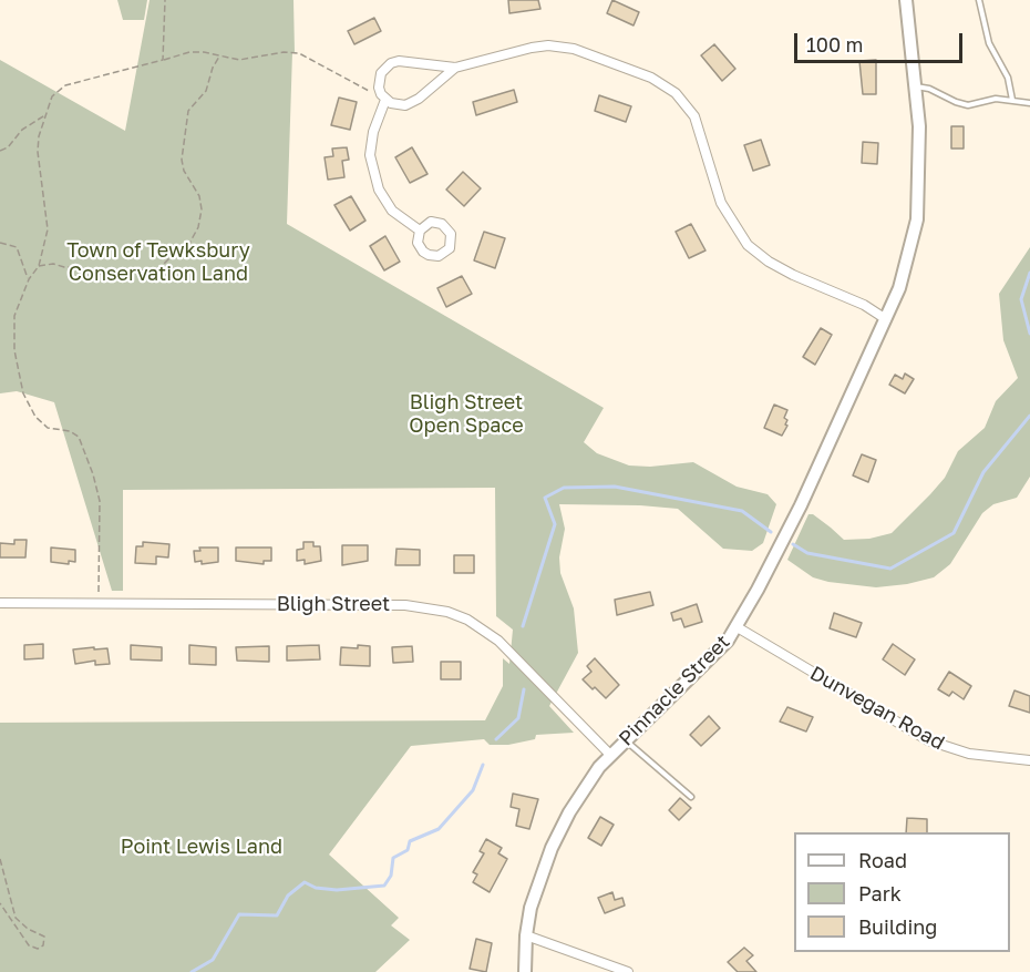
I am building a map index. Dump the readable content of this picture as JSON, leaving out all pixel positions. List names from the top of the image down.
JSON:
{
  "streets": {
    "street": ["Bligh Street", "Pinnacle Street", "Dunvegan Road"]
  },
  "crossings": [
    ["Bligh Street", "Pinnacle Street"],
    ["Pinnacle Street", "Dunvegan Road"]
  ],
  "parks": ["Town of Tewksbury Conservation Land", "Bligh Street Open Space", "Point Lewis Land"],
  "legend": ["Road", "Park", "Building"],
  "scale_bar": "100 m"
}
